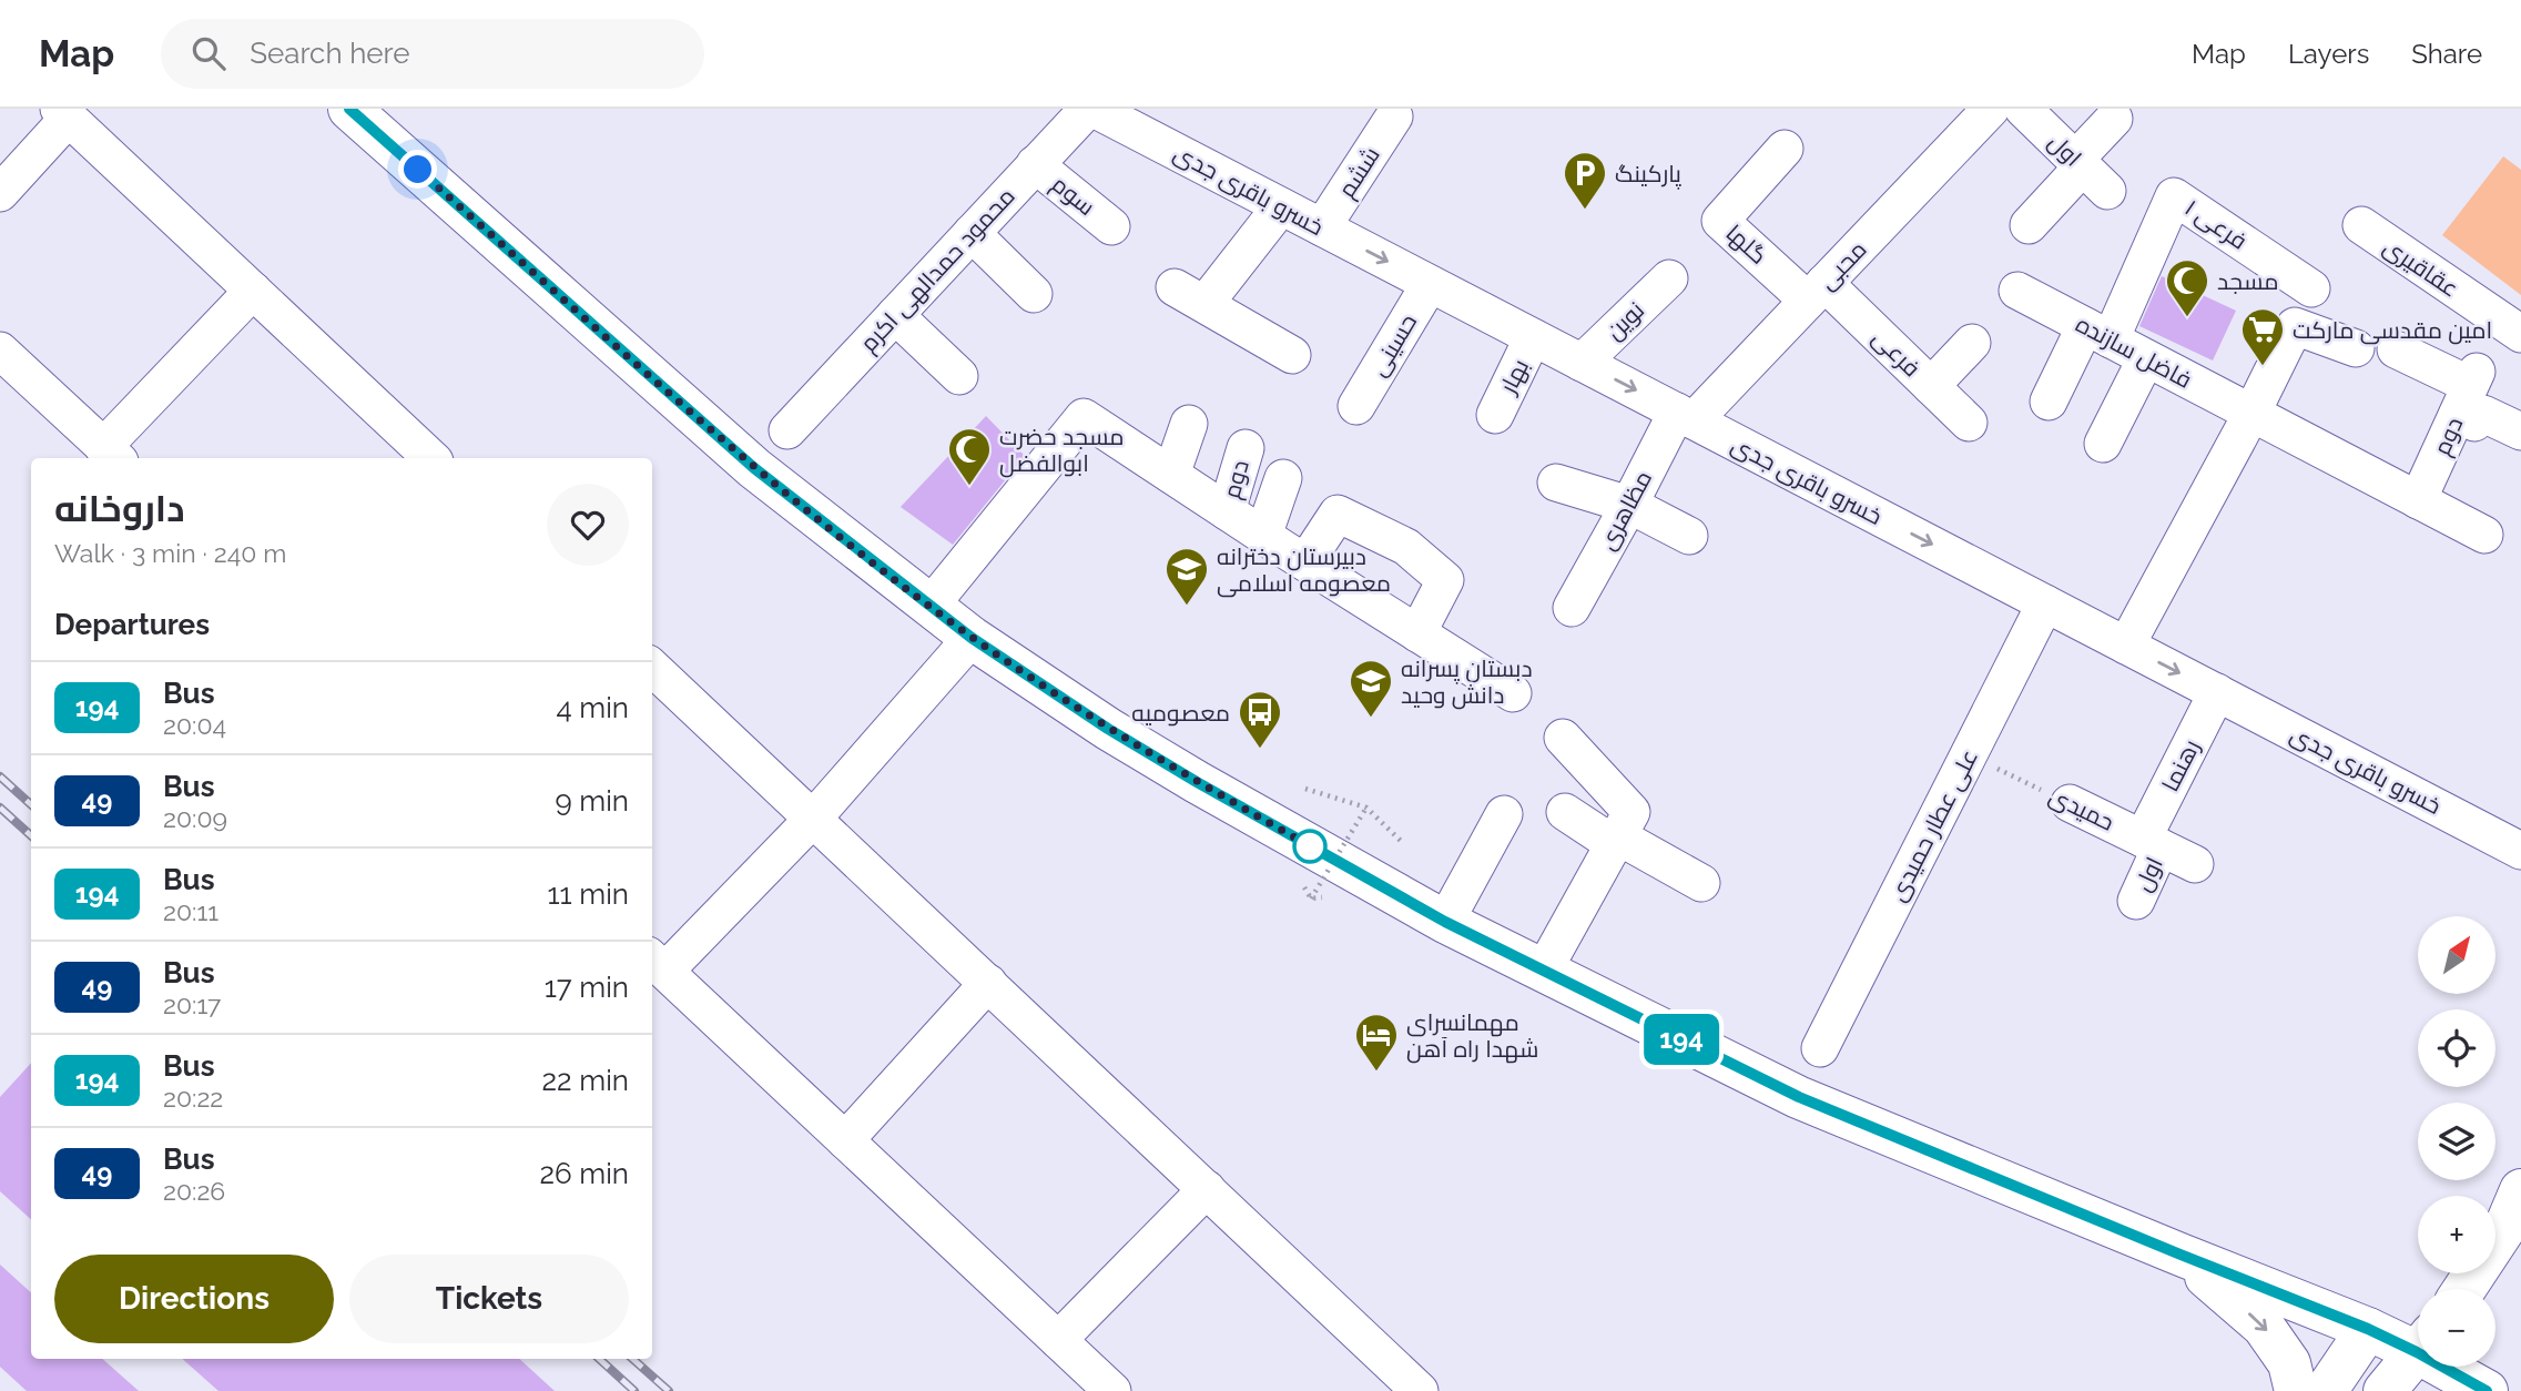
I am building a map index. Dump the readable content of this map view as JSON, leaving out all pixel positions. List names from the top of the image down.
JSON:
{
  "streets": {
    "street": [
      "اول",
      "ششم",
      "خسرو باقری جدی",
      "سوم",
      "فرعی ۱",
      "گلها",
      "محبی",
      "عقاقیری",
      "محمود حمدالهی اکرم",
      "نوین",
      "حسینی",
      "فاضل سازنده",
      "فرعی",
      "بهار",
      "دوم",
      "مظاهری",
      "رهنما",
      "حمیدی",
      "علی عطار حمیدی"
    ]
  },
  "crossings": [
    ["اول", "رهنما"],
    ["اول", "حمیدی"],
    ["ششم", "خسرو باقری جدی"],
    ["خسرو باقری جدی", "محبی"],
    ["خسرو باقری جدی", "محمود حمدالهی اکرم"],
    ["خسرو باقری جدی", "نوین"],
    ["خسرو باقری جدی", "حسینی"],
    ["خسرو باقری جدی", "بهار"],
    ["خسرو باقری جدی", "مظاهری"],
    ["خسرو باقری جدی", "رهنما"],
    ["خسرو باقری جدی", "علی عطار حمیدی"],
    ["سوم", "محمود حمدالهی اکرم"],
    ["فرعی ۱", "فاضل سازنده"],
    ["گلها", "محبی"],
    ["گلها", "فرعی"],
    ["محبی", "فرعی"],
    ["محبی", "مظاهری"],
    ["فاضل سازنده", "دوم"],
    ["رهنما", "حمیدی"],
    ["حمیدی", "علی عطار حمیدی"]
  ],
  "places": {
    "parking": ["پارکینگ"],
    "mosque": ["مسجد", "مسجد حضرت ابوالفضل"],
    "supermarket": ["امین مقدسی مارکت"],
    "school or university": ["دبیرستان دخترانه معصومه اسلامی", "دبستان پسرانه دانش وحید"],
    "bus stop": ["معصومیه"],
    "hotel": ["مهمانسرای شهدا راه آهن"]
  },
  "lines": ["bus line 194"],
  "north": "top right",
  "page": {
    "header": "Map",
    "search": "Search here",
    "nav": ["Map", "Layers", "Share"],
    "on_map": "194",
    "heading": [
      ["داروخانه", "Walk · 3 min · 240 m"],
      "Departures"
    ],
    "list": [
      {
        "mark": "194",
        "name": "Bus",
        "note": "20:04",
        "value": "4 min"
      },
      {
        "mark": "49",
        "name": "Bus",
        "note": "20:09",
        "value": "9 min"
      },
      {
        "mark": "194",
        "name": "Bus",
        "note": "20:11",
        "value": "11 min"
      },
      {
        "mark": "49",
        "name": "Bus",
        "note": "20:17",
        "value": "17 min"
      },
      {
        "mark": "194",
        "name": "Bus",
        "note": "20:22",
        "value": "22 min"
      },
      {
        "mark": "49",
        "name": "Bus",
        "note": "20:26",
        "value": "26 min"
      }
    ],
    "map_buttons": ["+", "−"],
    "buttons": ["Directions", "Tickets"]
  }
}
